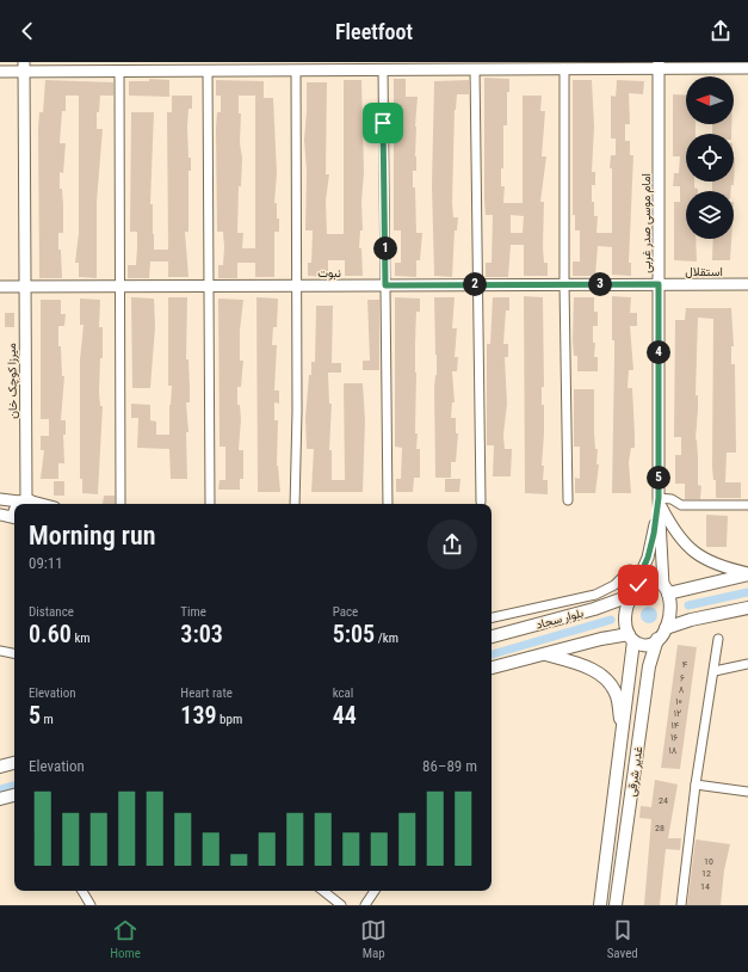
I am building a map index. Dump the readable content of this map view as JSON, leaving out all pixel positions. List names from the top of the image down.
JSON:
{
  "streets": {
    "main road": ["بلوار سجاد", "غدیر شرقی"],
    "street": [
      "امام موسی صدر غربی",
      "استقلال",
      "نبوت",
      "میرزا کوچک خان"
    ]
  },
  "crossings": [
    ["امام موسی صدر غربی", "استقلال"],
    ["امام موسی صدر غربی", "نبوت"],
    ["استقلال", "نبوت"],
    ["نبوت", "میرزا کوچک خان"],
    ["بلوار سجاد", "غدیر شرقی"]
  ],
  "house_numbers": [
    "۴",
    "۶",
    "۸",
    "۱۰",
    "۱۲",
    "۱۴",
    "۱۶",
    "۱۸",
    "24",
    "28",
    "10",
    "12",
    "14"
  ],
  "north": "left",
  "page": {
    "header": "Fleetfoot",
    "pins": [
      "1",
      "2",
      "3",
      "4",
      "5"
    ],
    "heading": ["Morning run", "09:11"],
    "stats": [
      ["Distance", "0.60 km"],
      ["Time", "3:03"],
      ["Pace", "5:05 /km"],
      ["Elevation", "5 m"],
      ["Heart rate", "139 bpm"],
      ["kcal", "44"]
    ],
    "chart": ["Elevation", "86–89 m"],
    "tabs": ["Home", "Map", "Saved"]
  }
}
